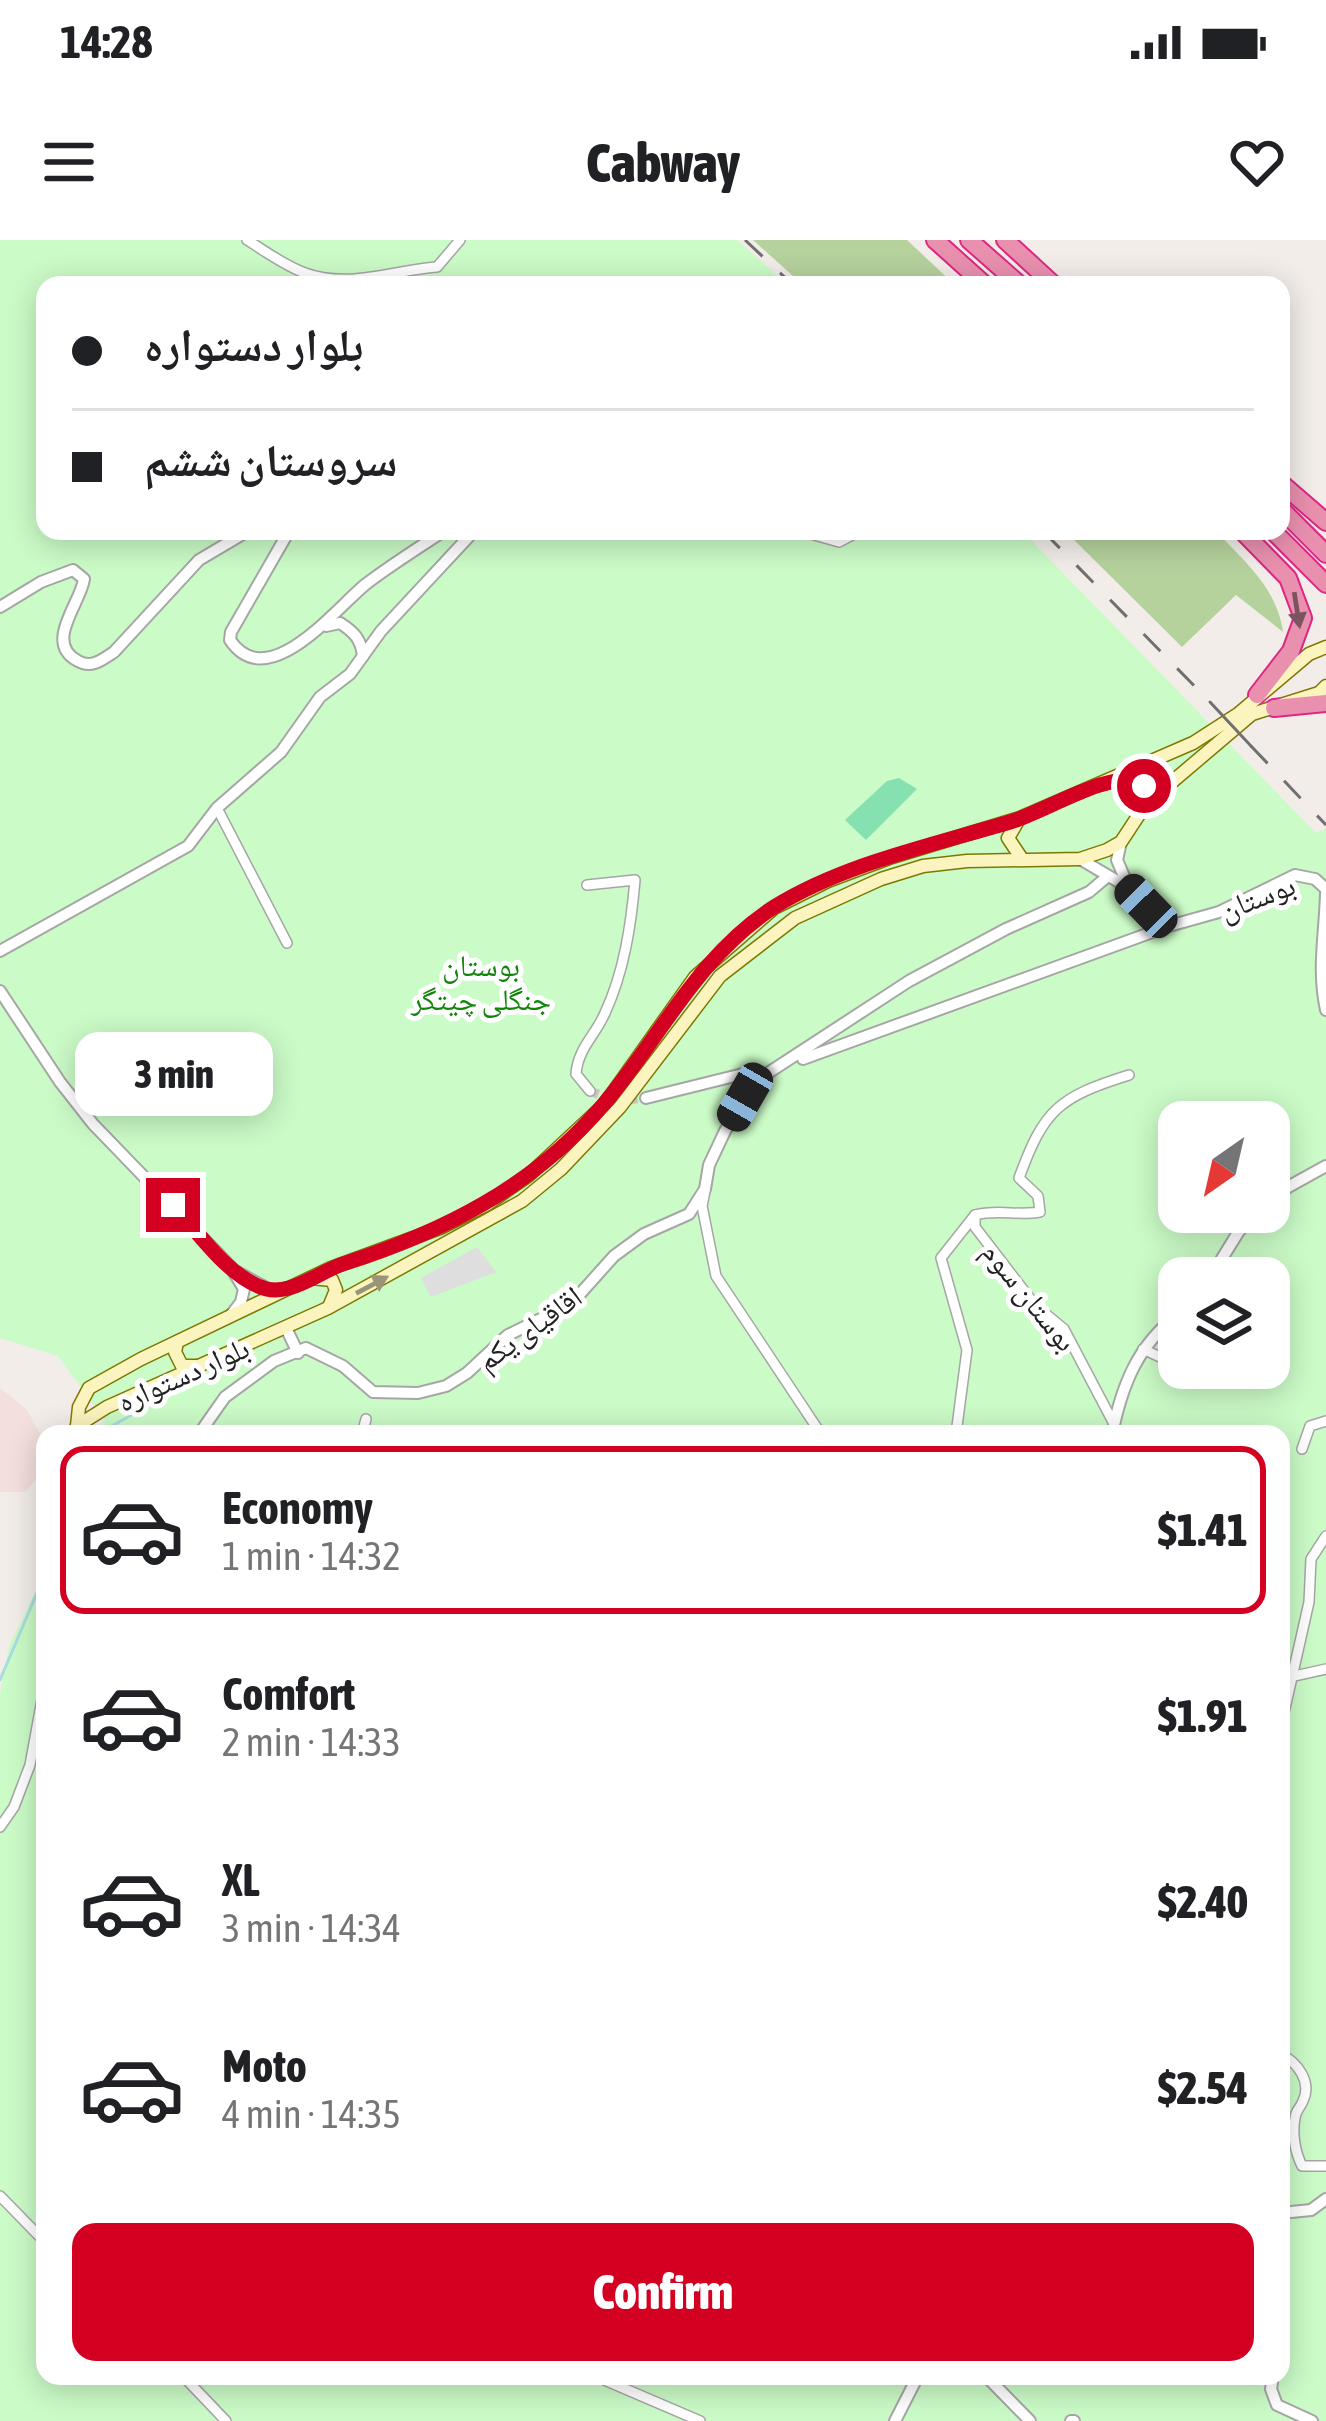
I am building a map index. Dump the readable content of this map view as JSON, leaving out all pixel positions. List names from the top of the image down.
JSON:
{
  "streets": {
    "main road": ["بلوار دستواره"],
    "street": ["بوستان", "بوستان سوم", "اقاقیای یکم"]
  },
  "parks": ["بوستان جنگلی چیتگر"],
  "north": "bottom left",
  "page": {
    "status": "14:28",
    "header": "Cabway",
    "banner": ["بلوار دستواره", "سروستان ششم"],
    "bubble": "3 min",
    "list": [
      {
        "name": "Economy",
        "note": "1 min · 14:32",
        "value": "$1.41"
      },
      {
        "name": "Comfort",
        "note": "2 min · 14:33",
        "value": "$1.91"
      },
      {
        "name": "XL",
        "note": "3 min · 14:34",
        "value": "$2.40"
      },
      {
        "name": "Moto",
        "note": "4 min · 14:35",
        "value": "$2.54"
      }
    ],
    "buttons": "Confirm"
  }
}
